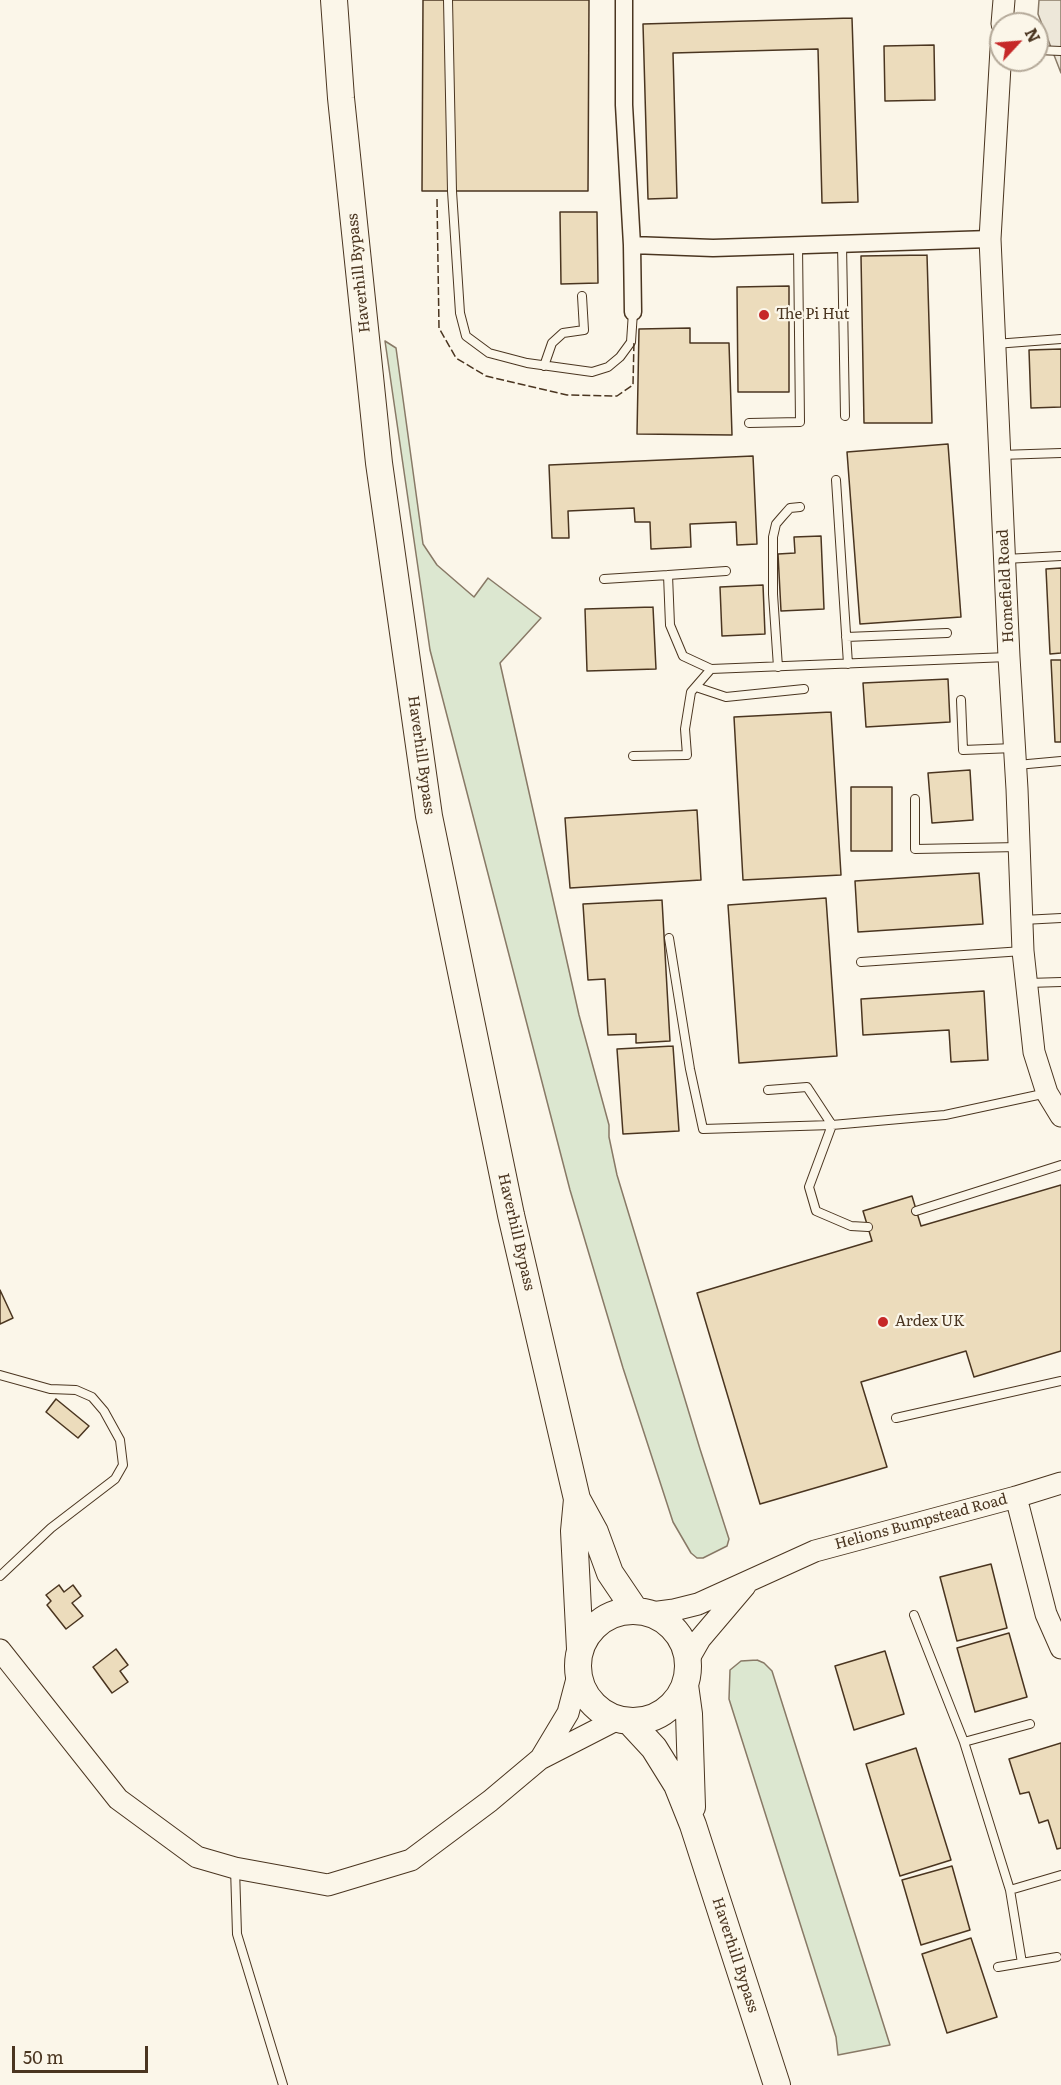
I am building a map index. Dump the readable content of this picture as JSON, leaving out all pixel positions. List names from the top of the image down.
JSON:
{
  "streets": {
    "main road": ["Haverhill Bypass"],
    "street": ["Homefield Road", "Helions Bumpstead Road"]
  },
  "crossings": [
    ["Haverhill Bypass", "Helions Bumpstead Road"]
  ],
  "places": ["The Pi Hut", "Ardex UK"],
  "scale_bar": "50 m",
  "north": "top right"
}
